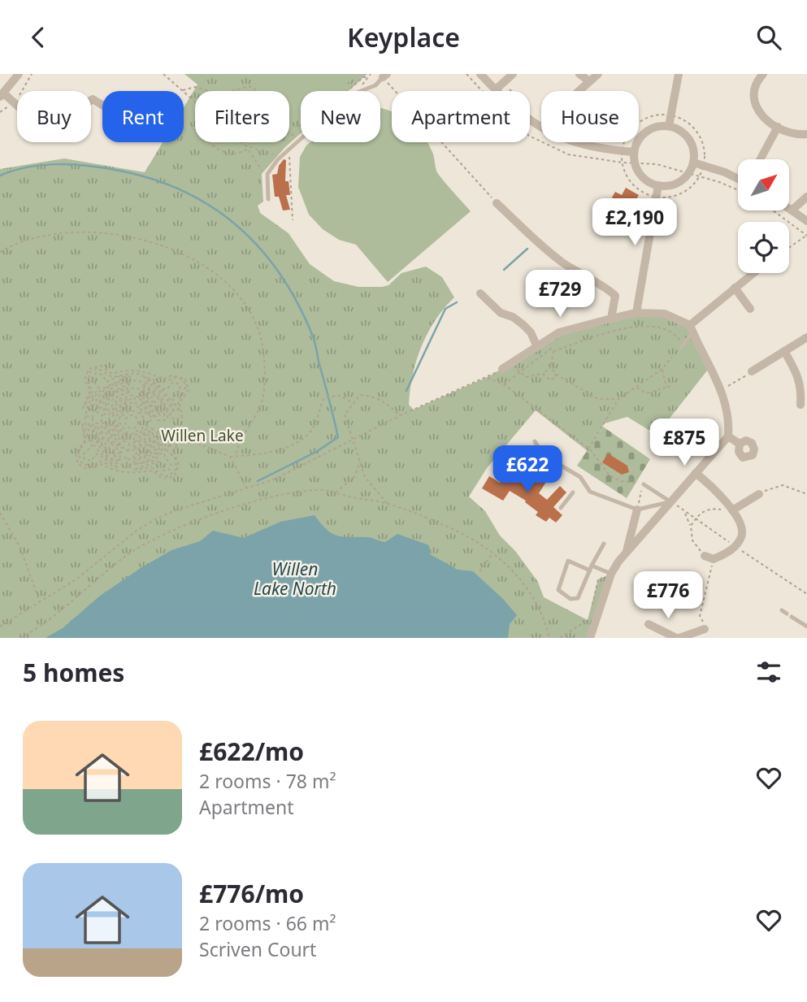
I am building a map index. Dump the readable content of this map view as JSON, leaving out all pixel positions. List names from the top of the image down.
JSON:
{
  "water": ["Willen Lake North"],
  "parks": ["Willen Lake"],
  "north": "top right",
  "page": {
    "header": "Keyplace",
    "chip": [
      "Buy",
      "Rent",
      "Filters",
      "New",
      "Apartment",
      "House"
    ],
    "price": [
      "£2,190",
      "£729",
      "£875",
      "£622",
      "£776"
    ],
    "heading": "5 homes",
    "list": [
      {
        "name": "£622/mo",
        "note": "2 rooms · 78 m² · Apartment"
      },
      {
        "name": "£776/mo",
        "note": "2 rooms · 66 m² · Scriven Court"
      }
    ]
  }
}
